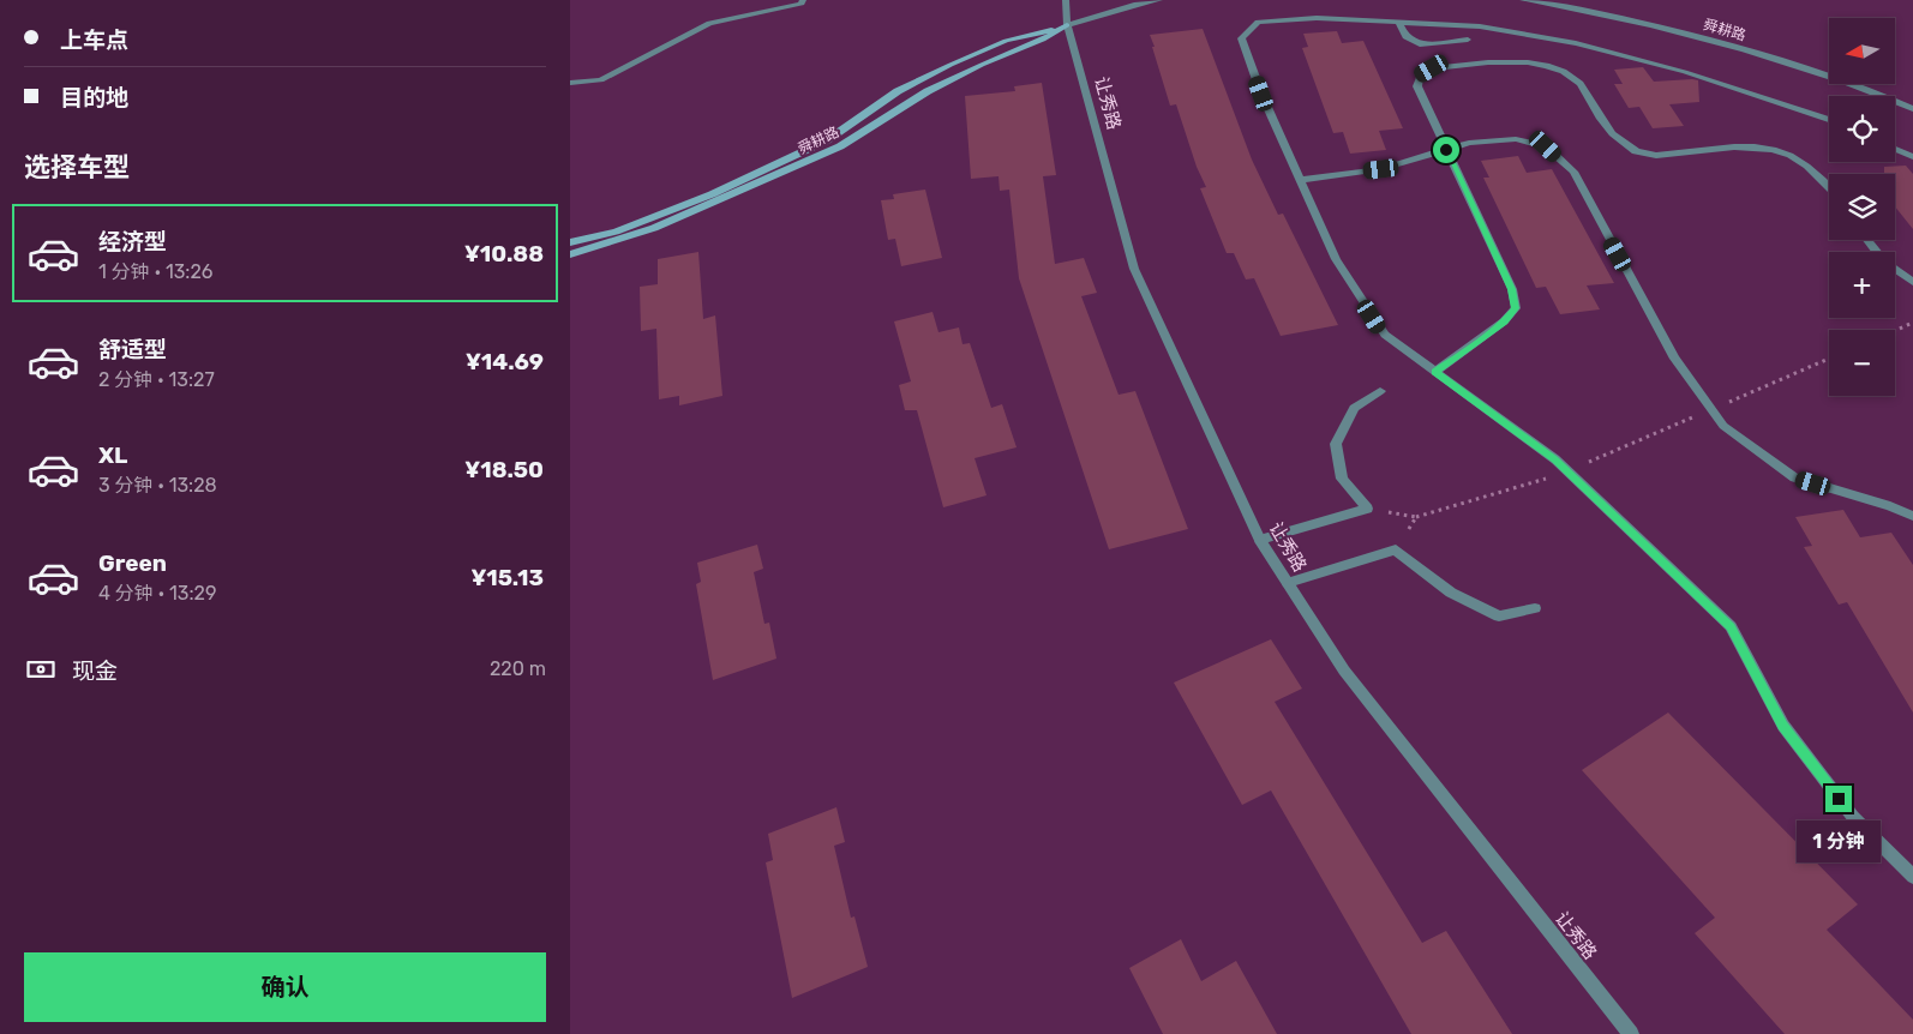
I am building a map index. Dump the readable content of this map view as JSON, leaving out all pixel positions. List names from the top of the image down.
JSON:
{
  "streets": {
    "main road": ["舜耕路"],
    "street": ["让秀路"]
  },
  "crossings": [
    ["舜耕路", "让秀路"]
  ],
  "north": "left",
  "page": {
    "banner": ["上车点", "目的地"],
    "map_buttons": ["+", "−"],
    "heading": "选择车型",
    "list": [
      {
        "name": "经济型",
        "note": "1 分钟 · 13:26",
        "value": "¥10.88"
      },
      {
        "name": "舒适型",
        "note": "2 分钟 · 13:27",
        "value": "¥14.69"
      },
      {
        "name": "XL",
        "note": "3 分钟 · 13:28",
        "value": "¥18.50"
      },
      {
        "name": "Green",
        "note": "4 分钟 · 13:29",
        "value": "¥15.13"
      }
    ],
    "pay": ["现金", "220 m"],
    "bubble": "1 分钟",
    "buttons": "确认"
  }
}
